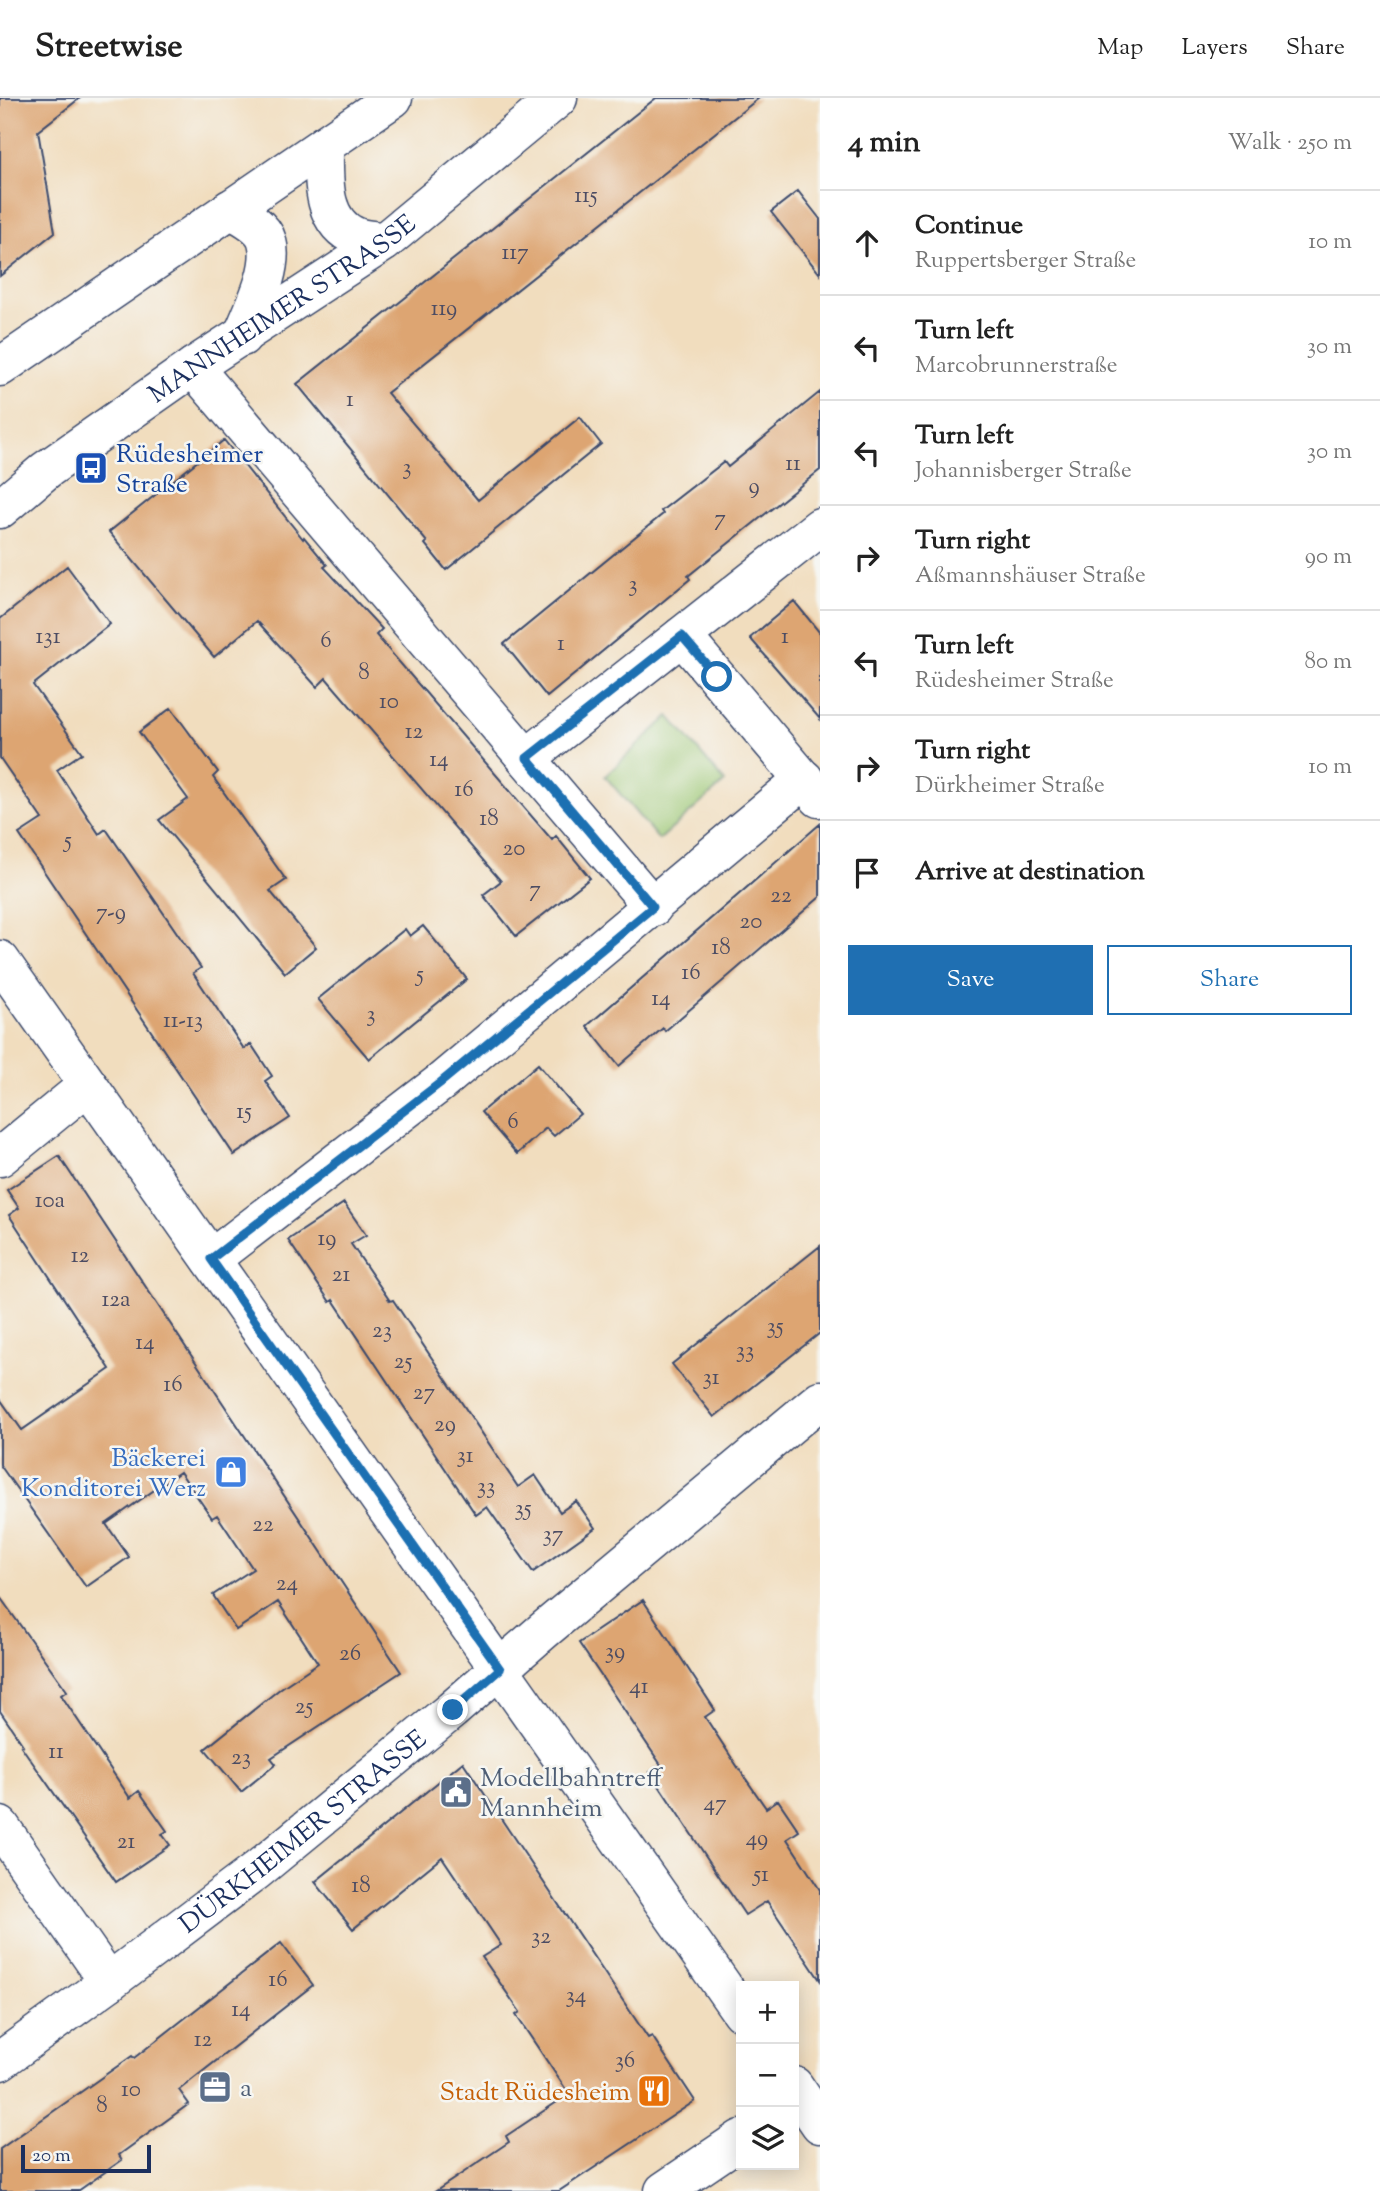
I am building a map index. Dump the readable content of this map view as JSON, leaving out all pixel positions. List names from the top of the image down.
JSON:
{
  "streets": {
    "street": ["MANNHEIMER STRASSE", "DÜRKHEIMER STRASSE"]
  },
  "places": {
    "bus stop": ["Rüdesheimer Straße"],
    "shop": ["Bäckerei Konditorei Werz"],
    "public building": ["Modellbahntreff Mannheim"],
    "office": ["a"],
    "restaurant": ["Stadt Rüdesheim"]
  },
  "house_numbers": [
    "115",
    "117",
    "119",
    "1",
    "11",
    "3",
    "9",
    "7",
    "3",
    "131",
    "1",
    "6",
    "1",
    "8",
    "10",
    "12",
    "14",
    "16",
    "18",
    "5",
    "20",
    "7",
    "22",
    "7-9",
    "20",
    "18",
    "16",
    "5",
    "14",
    "3",
    "11-13",
    "15",
    "6",
    "10a",
    "19",
    "12",
    "21",
    "12a",
    "35",
    "23",
    "14",
    "33",
    "25",
    "31",
    "16",
    "27",
    "29",
    "31",
    "33",
    "35",
    "22",
    "37",
    "24",
    "39",
    "26",
    "41",
    "25",
    "11",
    "23",
    "47",
    "49",
    "21",
    "51",
    "18",
    "32",
    "16",
    "34",
    "14",
    "12",
    "36",
    "10",
    "8"
  ],
  "scale_bar": "20 m",
  "page": {
    "header": "Streetwise",
    "nav": ["Map", "Layers", "Share"],
    "heading": ["4 min", "Walk · 250 m"],
    "list": [
      ["Continue", "Ruppertsberger Straße", "10 m"],
      ["Turn left", "Marcobrunnerstraße", "30 m"],
      ["Turn left", "Johannisberger Straße", "30 m"],
      ["Turn right", "Aßmannshäuser Straße", "90 m"],
      ["Turn left", "Rüdesheimer Straße", "80 m"],
      ["Turn right", "Dürkheimer Straße", "10 m"],
      "Arrive at destination"
    ],
    "buttons": ["Save", "Share"],
    "map_buttons": ["+", "−"],
    "scale": "20 m"
  }
}
